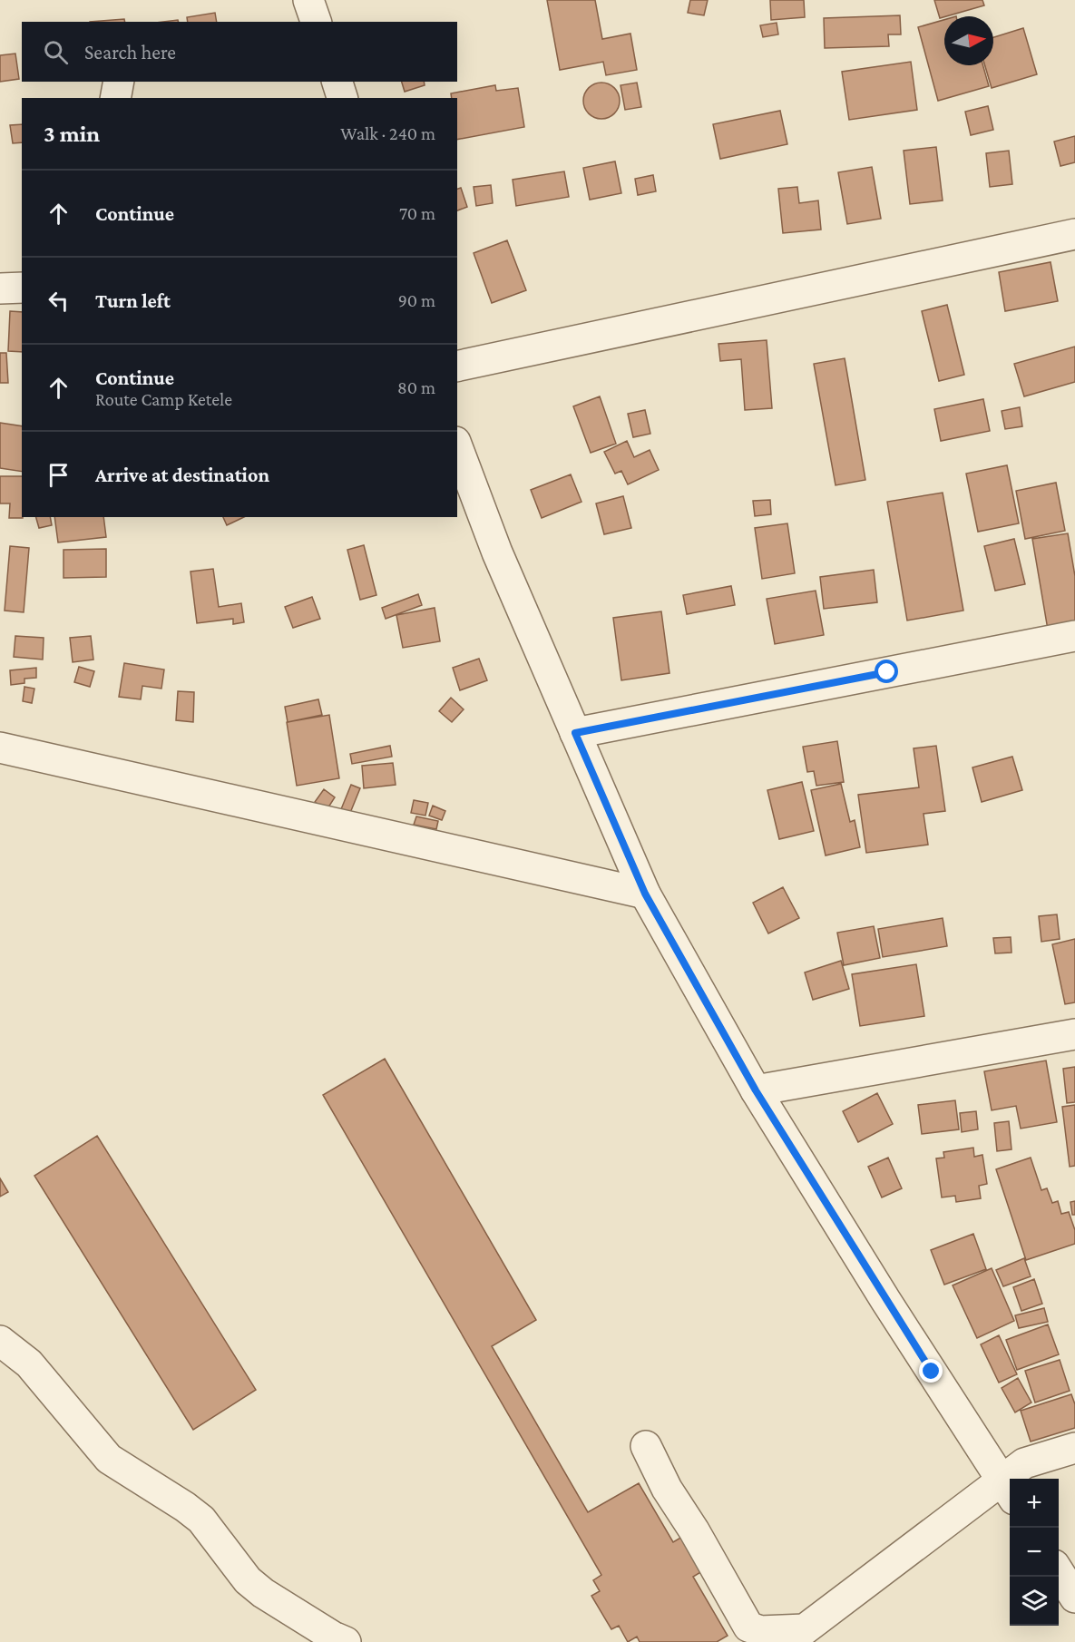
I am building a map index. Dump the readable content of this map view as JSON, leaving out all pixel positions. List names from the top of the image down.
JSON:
{
  "north": "right",
  "page": {
    "search": "Search here",
    "heading": ["3 min", "Walk · 240 m"],
    "list": [
      ["Continue", "70 m"],
      ["Turn left", "90 m"],
      ["Continue", "Route Camp Ketele", "80 m"],
      "Arrive at destination"
    ],
    "map_buttons": ["+", "−"]
  }
}
